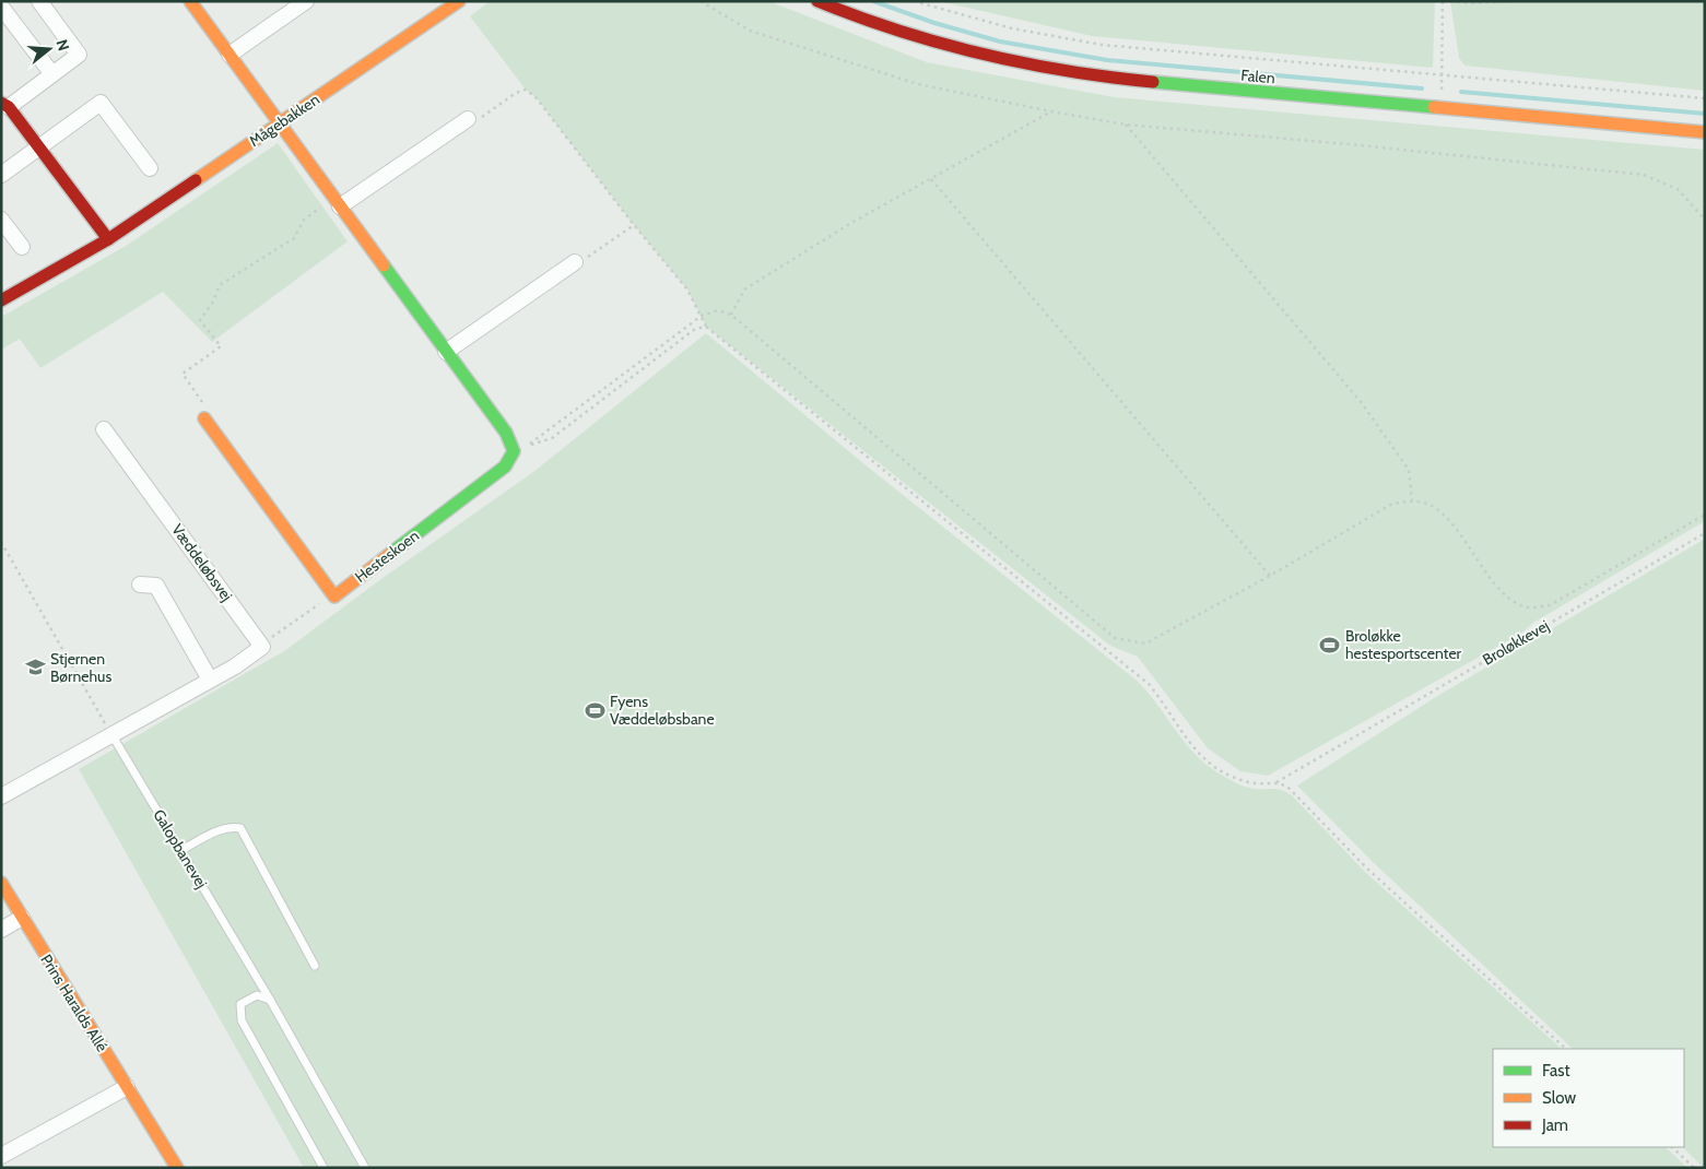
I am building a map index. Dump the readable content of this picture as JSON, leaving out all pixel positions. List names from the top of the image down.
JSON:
{
  "streets": {
    "street": [
      "Falen",
      "Mågebakken",
      "Hesteskoen",
      "Væddeløbsvej",
      "Prins Haralds Allé"
    ],
    "lane": ["Galopbanevej"],
    "path": ["Broløkkevej"]
  },
  "places": {
    "sports": ["Broløkke hestesportscenter", "Fyens Væddeløbsbane"],
    "school or university": ["Stjernen Børnehus"]
  },
  "legend": ["Fast", "Slow", "Jam"],
  "north": "right"
}
